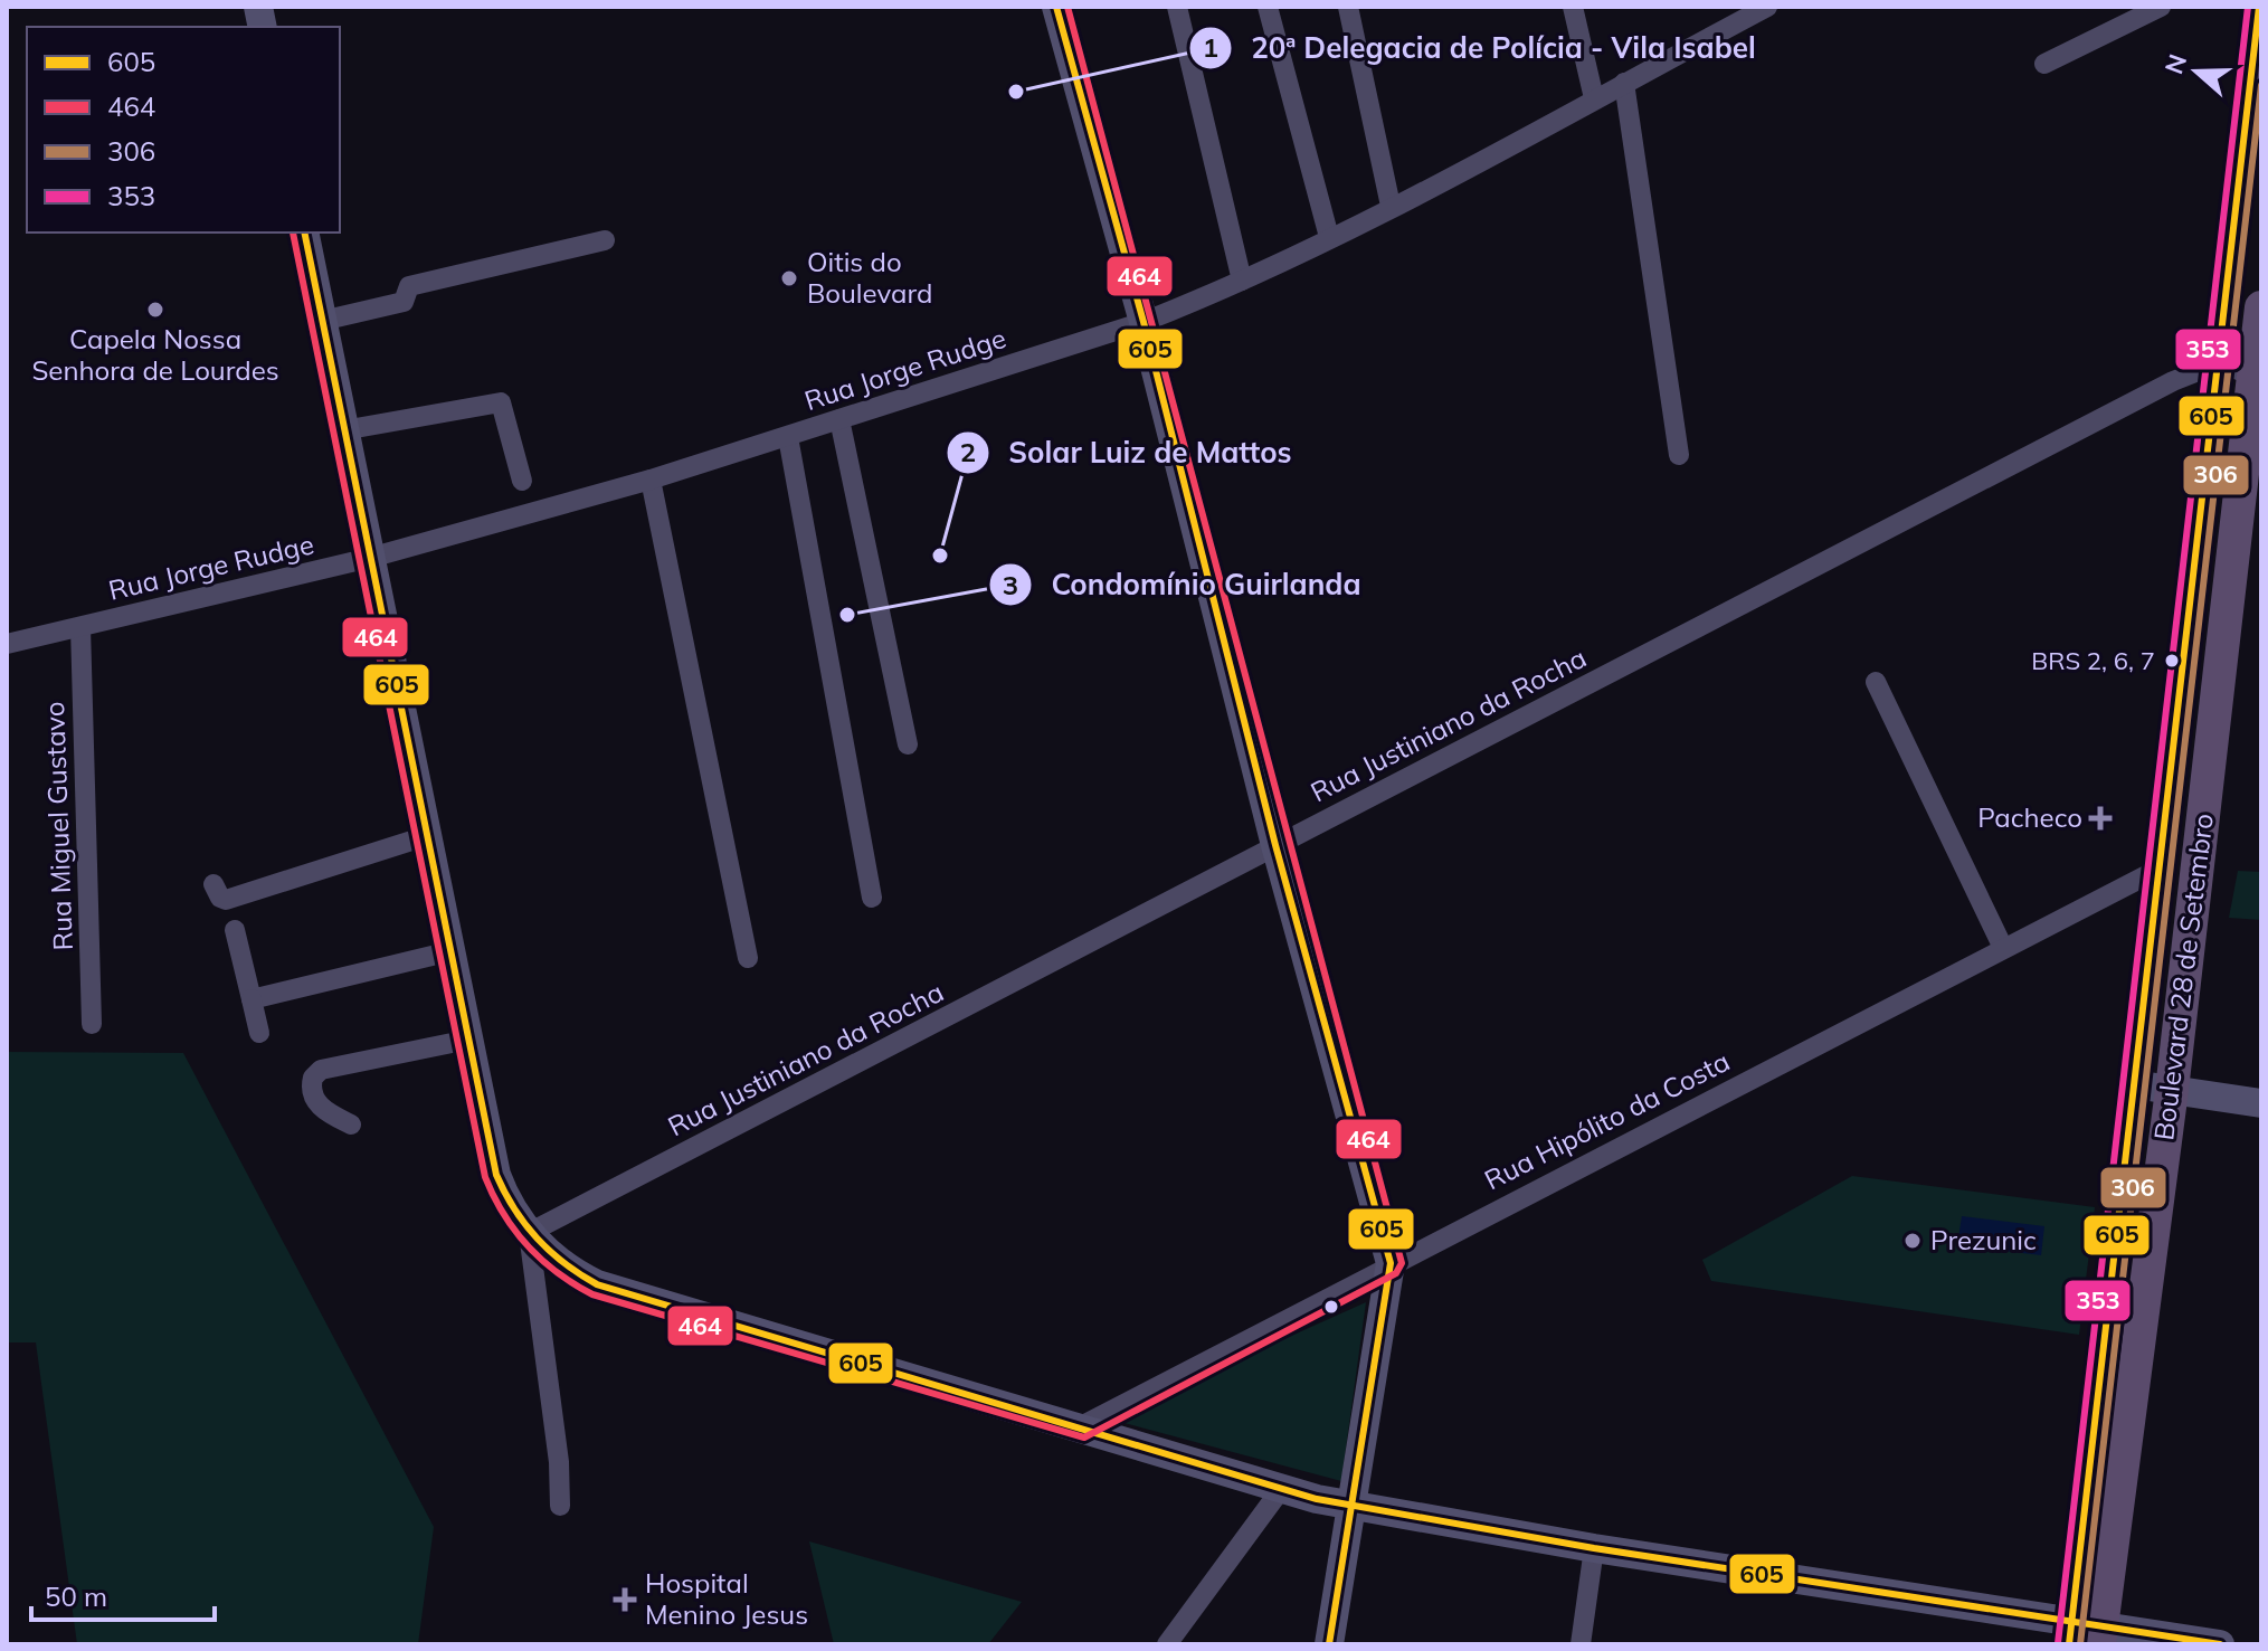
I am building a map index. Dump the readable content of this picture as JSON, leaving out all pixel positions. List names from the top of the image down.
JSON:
{
  "streets": {
    "main road": ["Boulevard 28 de Setembro"],
    "street": [
      "Rua Jorge Rudge",
      "Rua Justiniano da Rocha",
      "Rua Miguel Gustavo",
      "Rua Hipólito da Costa"
    ]
  },
  "crossings": [
    ["Rua Jorge Rudge", "Rua Miguel Gustavo"],
    ["Rua Justiniano da Rocha", "Boulevard 28 de Setembro"],
    ["Boulevard 28 de Setembro", "Rua Hipólito da Costa"]
  ],
  "places": {
    "other": [
      "20ª Delegacia de Polícia - Vila Isabel",
      "Oitis do Boulevard",
      "Capela Nossa Senhora de Lourdes",
      "Solar Luiz de Mattos",
      "Condomínio Guirlanda",
      "BRS 2, 6, 7",
      "Prezunic"
    ],
    "health": ["Pacheco", "Hospital Menino Jesus"]
  },
  "lines": [
    "transit line 605",
    "transit line 464",
    "transit line 353",
    "transit line 306"
  ],
  "legend": [
    "605",
    "464",
    "306",
    "353"
  ],
  "scale_bar": "50 m",
  "north": "left"
}
